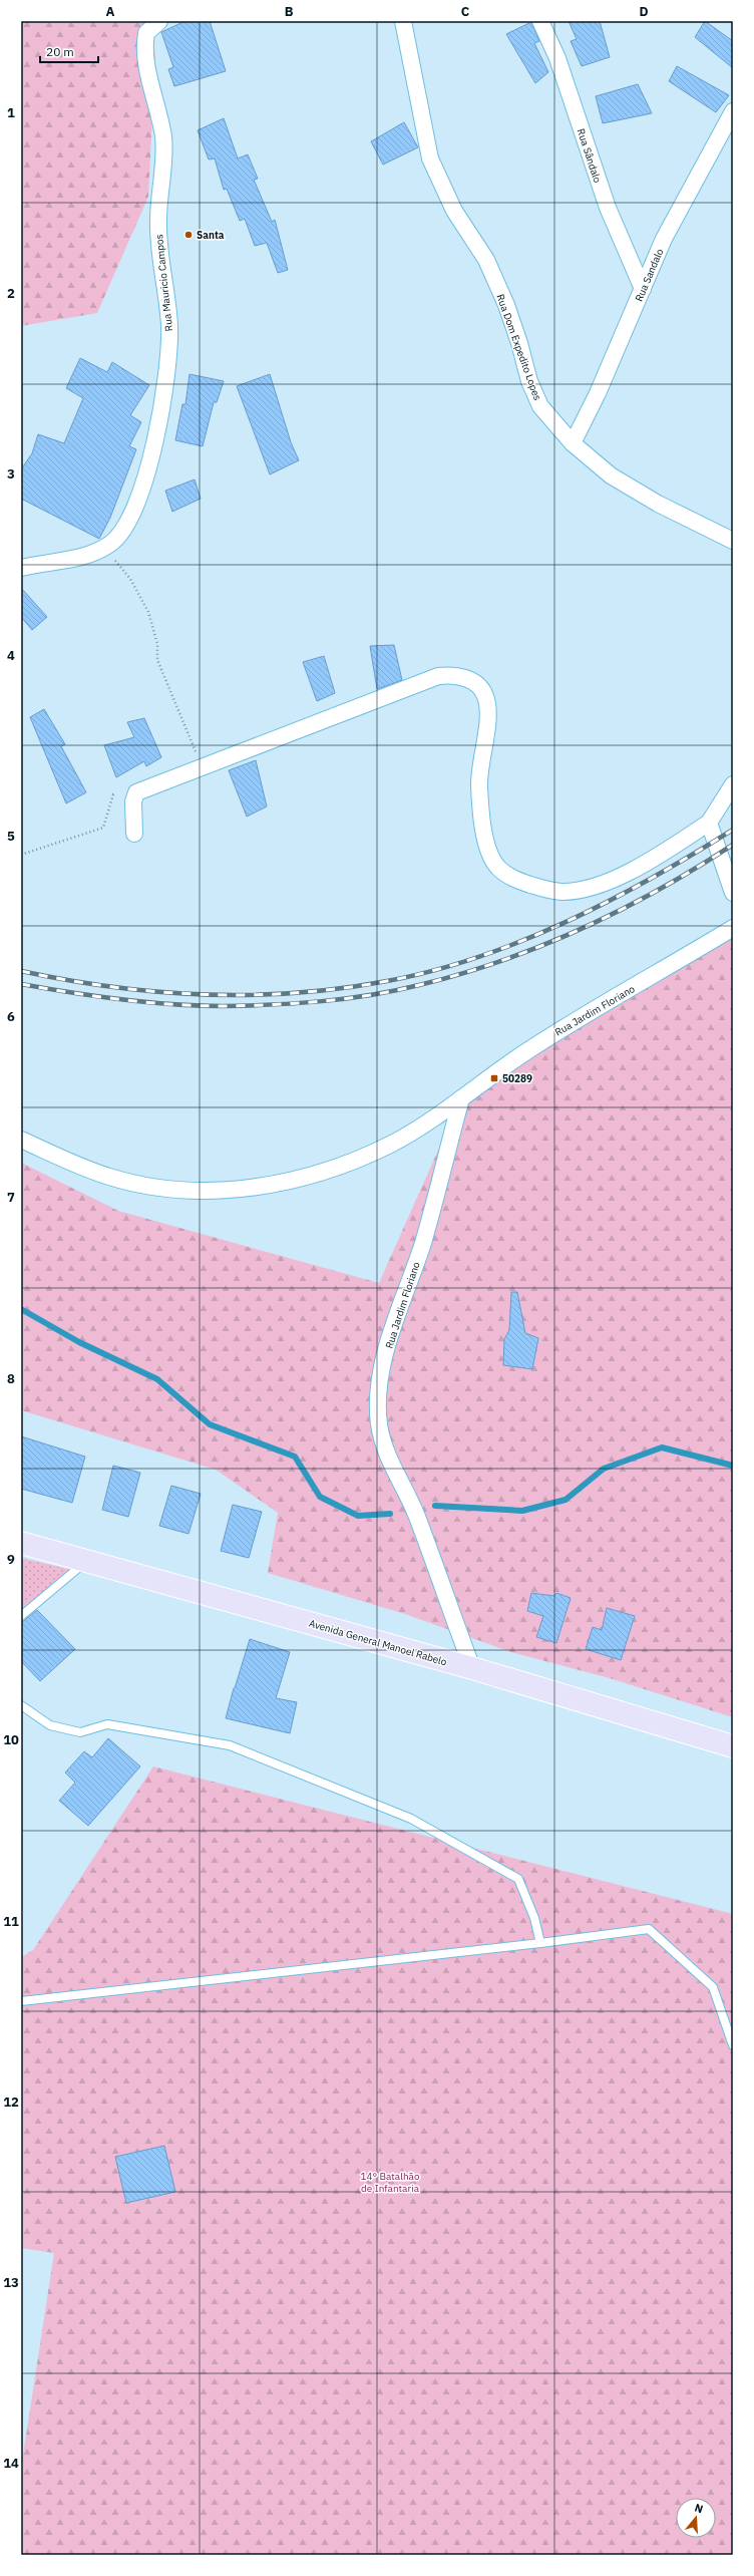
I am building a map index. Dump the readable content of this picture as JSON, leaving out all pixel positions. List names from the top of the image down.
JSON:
{
  "streets": {
    "main road": ["Avenida General Manoel Rabelo"],
    "street": [
      "Rua Sândalo",
      "Rua Sandalo",
      "Rua Mauricio Campos",
      "Rua Dom Expedito Lopes",
      "Rua Jardim Floriano"
    ]
  },
  "crossings": [
    ["Rua Sândalo", "Rua Sandalo"],
    ["Rua Sandalo", "Rua Dom Expedito Lopes"],
    ["Rua Jardim Floriano", "Avenida General Manoel Rabelo"]
  ],
  "parks": ["14° Batalhão de Infantaria"],
  "places": {
    "other": ["Santa"],
    "transit": ["50289"]
  },
  "scale_bar": "20 m",
  "north": "top",
  "grid": {
    "columns": [
      "A",
      "B",
      "C",
      "D"
    ],
    "rows": [
      "1",
      "2",
      "3",
      "4",
      "5",
      "6",
      "7",
      "8",
      "9",
      "10",
      "11",
      "12",
      "13",
      "14"
    ]
  }
}
